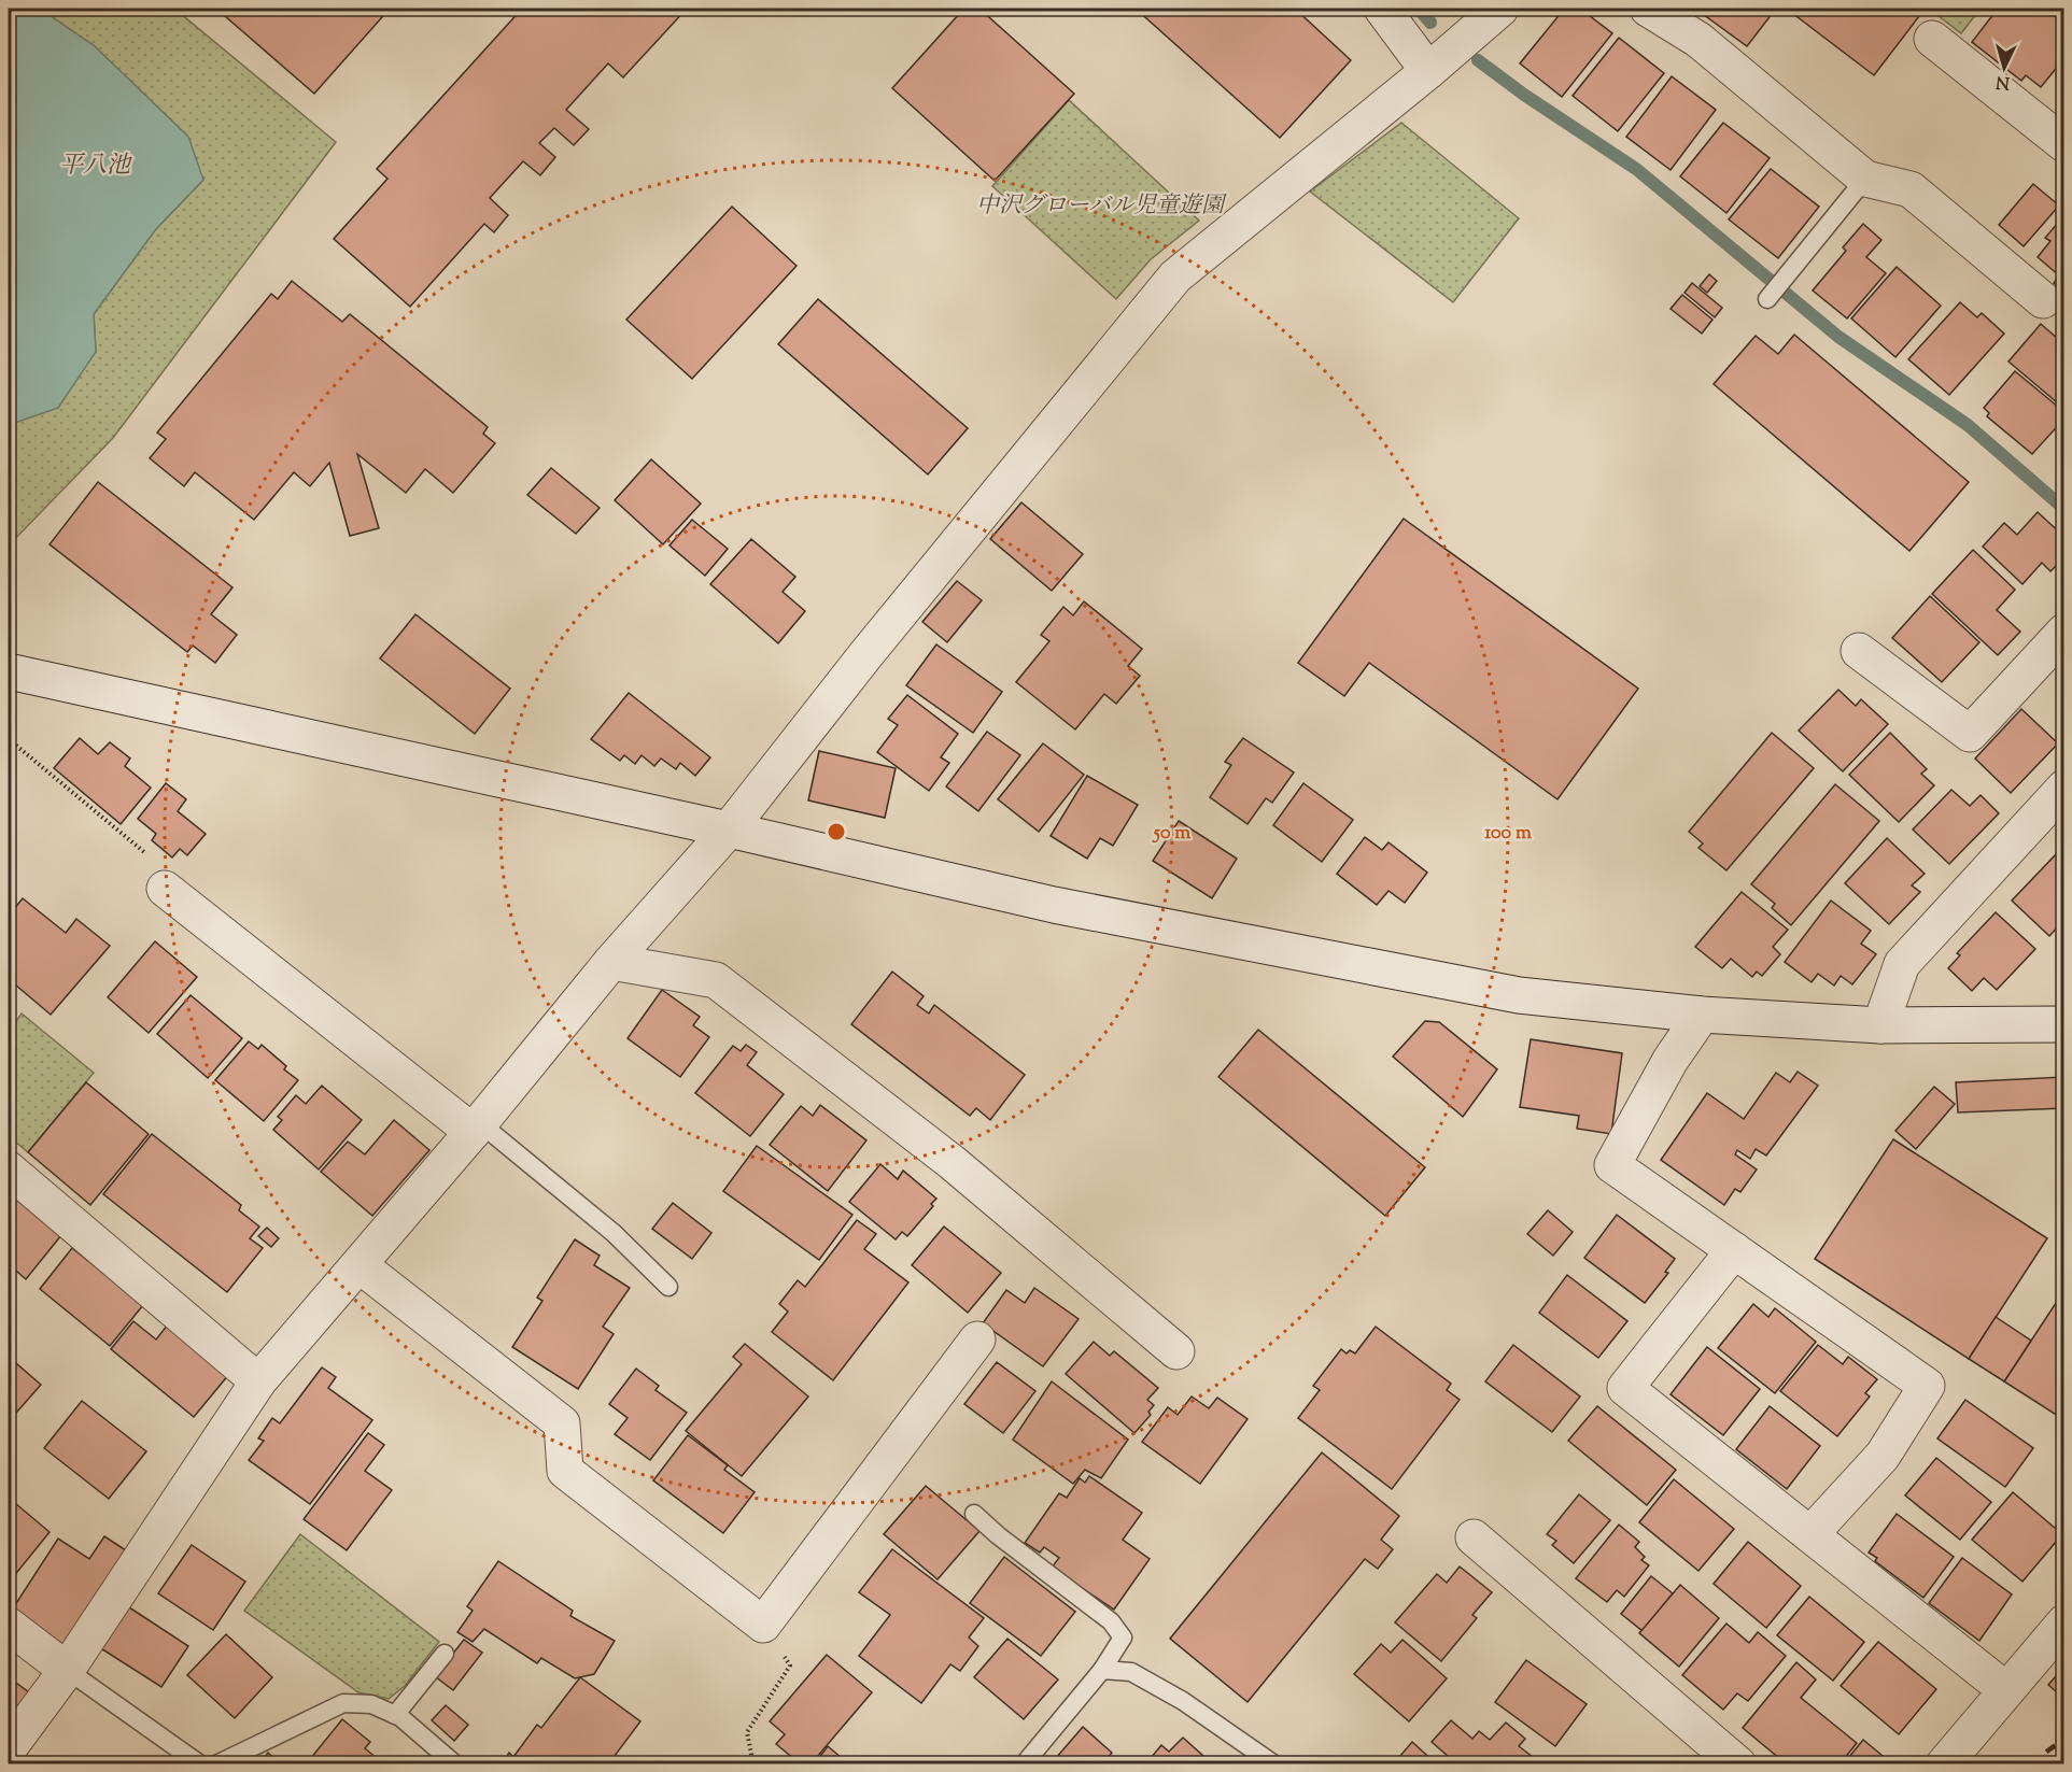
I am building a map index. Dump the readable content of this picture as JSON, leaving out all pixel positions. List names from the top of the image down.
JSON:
{
  "water": ["平八池"],
  "parks": ["中沢グローバル児童遊園"],
  "north": "bottom",
  "rings": ["50 m", "100 m"]
}
